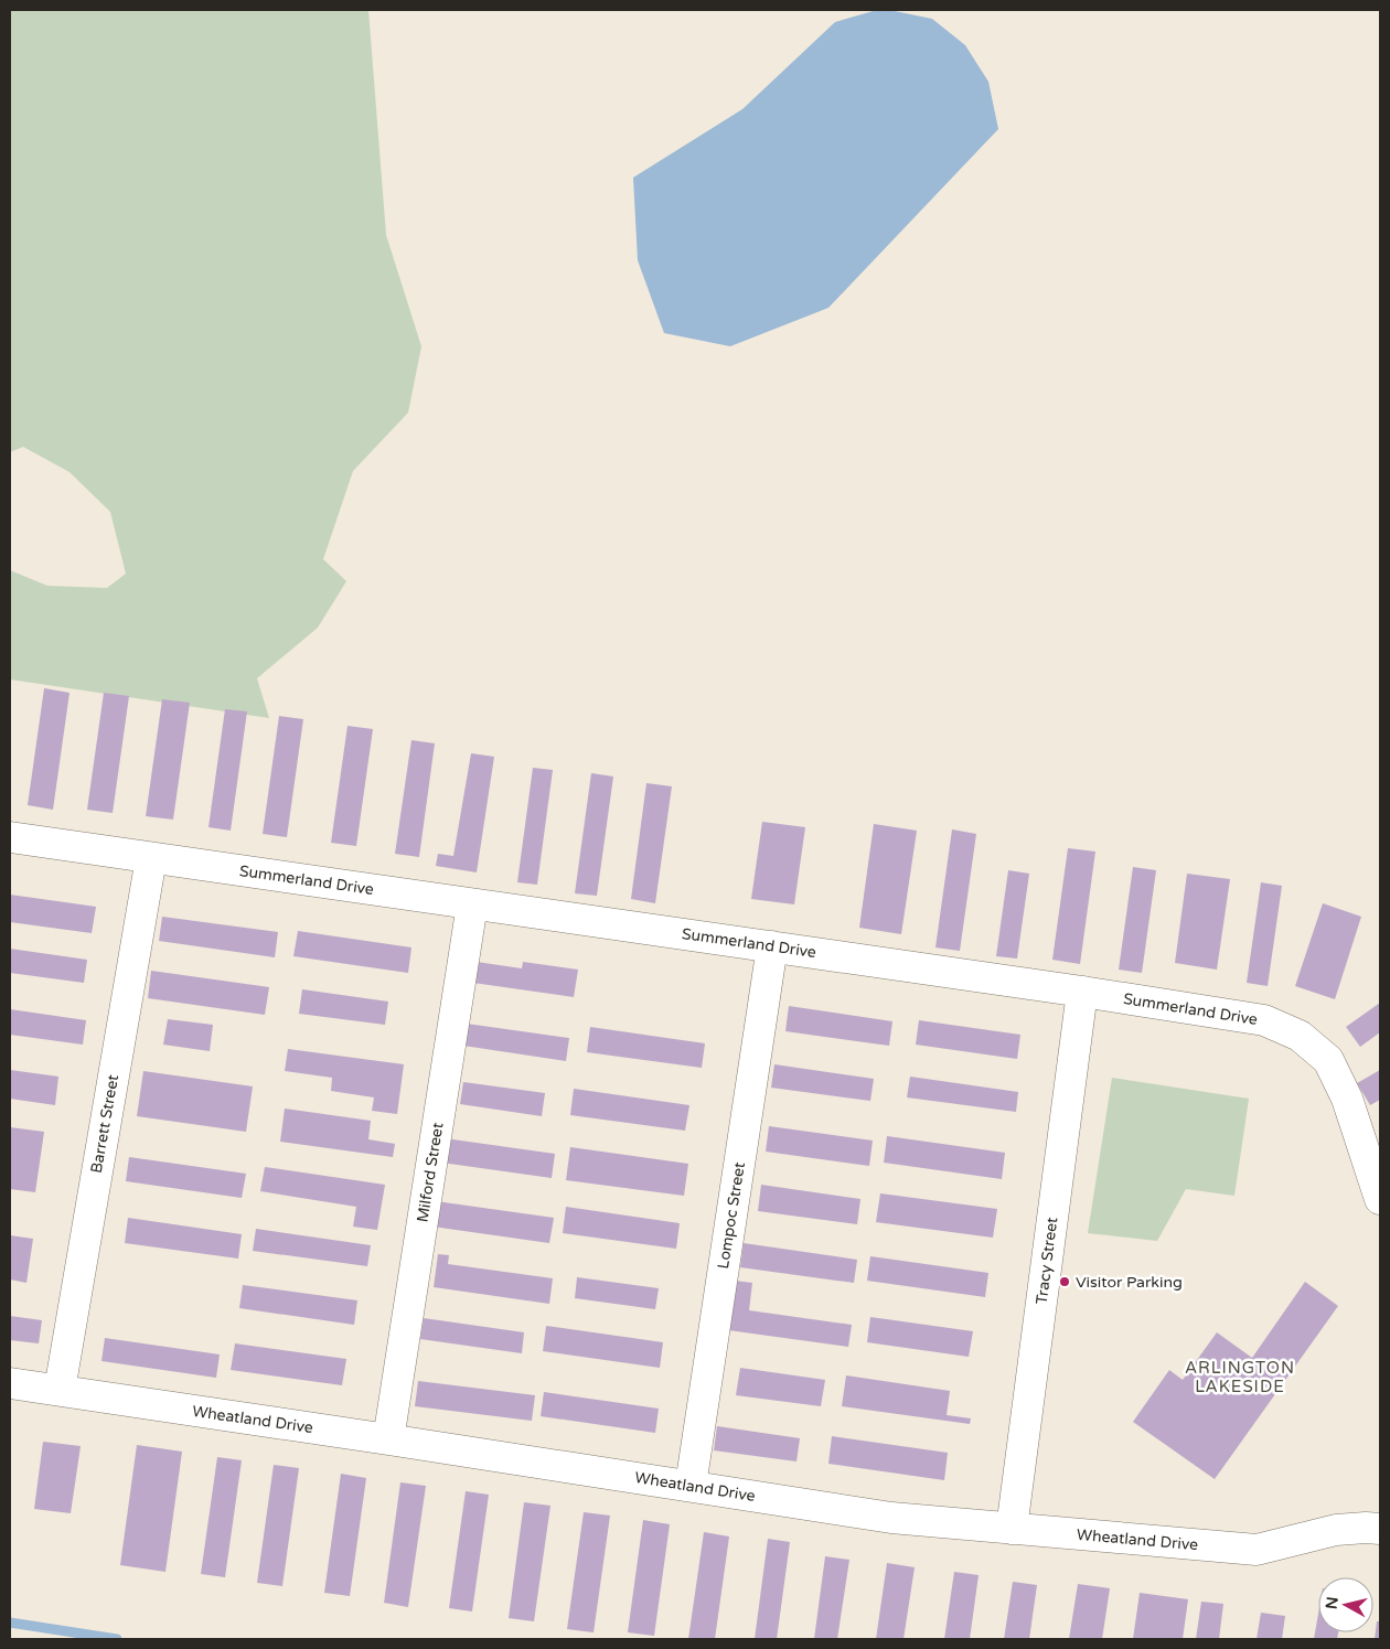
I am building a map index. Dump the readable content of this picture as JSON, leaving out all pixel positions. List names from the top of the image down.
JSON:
{
  "streets": {
    "street": [
      "Summerland Drive",
      "Barrett Street",
      "Milford Street",
      "Lompoc Street",
      "Tracy Street",
      "Wheatland Drive"
    ]
  },
  "crossings": [
    ["Summerland Drive", "Barrett Street"],
    ["Summerland Drive", "Milford Street"],
    ["Summerland Drive", "Lompoc Street"],
    ["Summerland Drive", "Tracy Street"],
    ["Barrett Street", "Wheatland Drive"],
    ["Milford Street", "Wheatland Drive"],
    ["Lompoc Street", "Wheatland Drive"],
    ["Tracy Street", "Wheatland Drive"]
  ],
  "districts": ["ARLINGTON LAKESIDE"],
  "places": ["Visitor Parking"],
  "north": "left"
}
